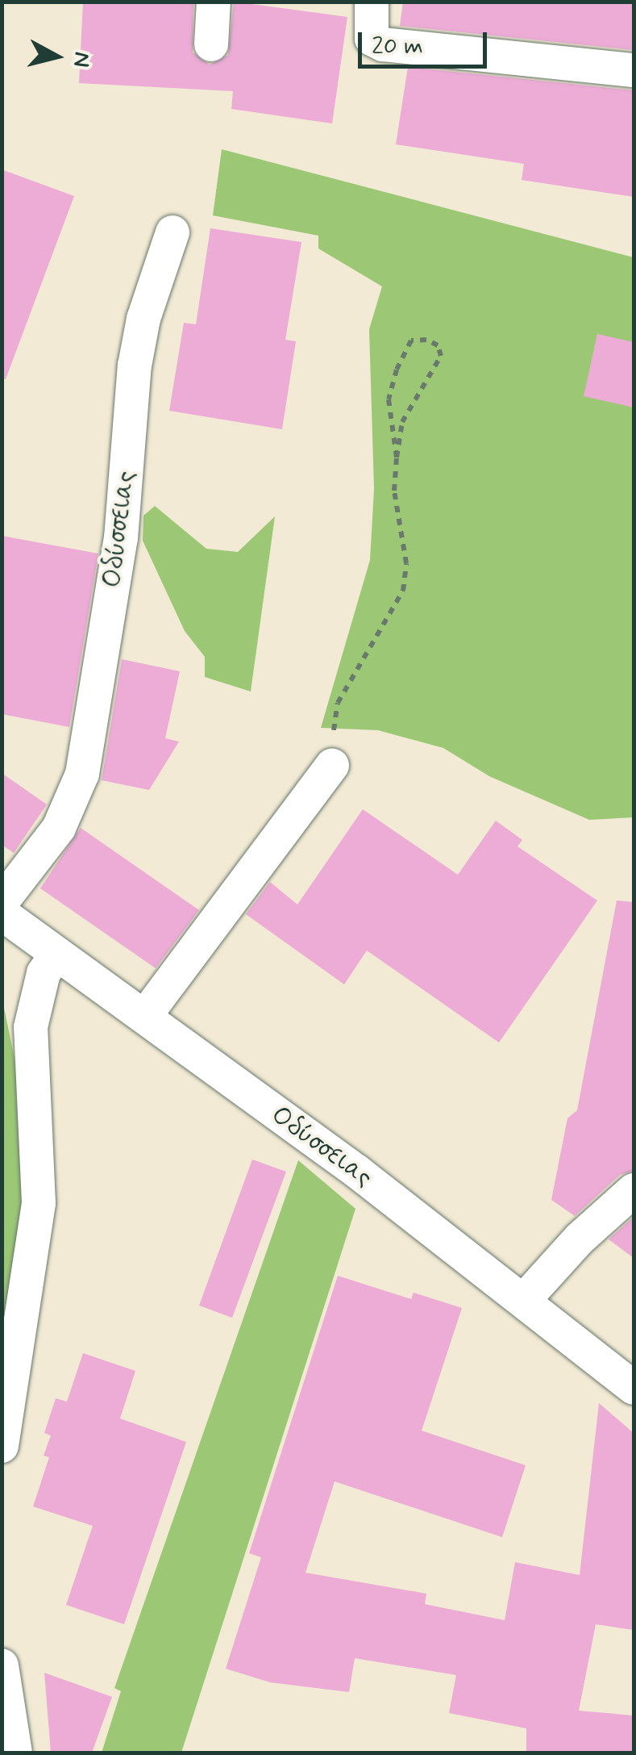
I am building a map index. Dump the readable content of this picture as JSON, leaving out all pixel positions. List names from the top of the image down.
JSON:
{
  "streets": {
    "street": ["Οδύσσειας"]
  },
  "scale_bar": "20 m",
  "north": "right"
}
